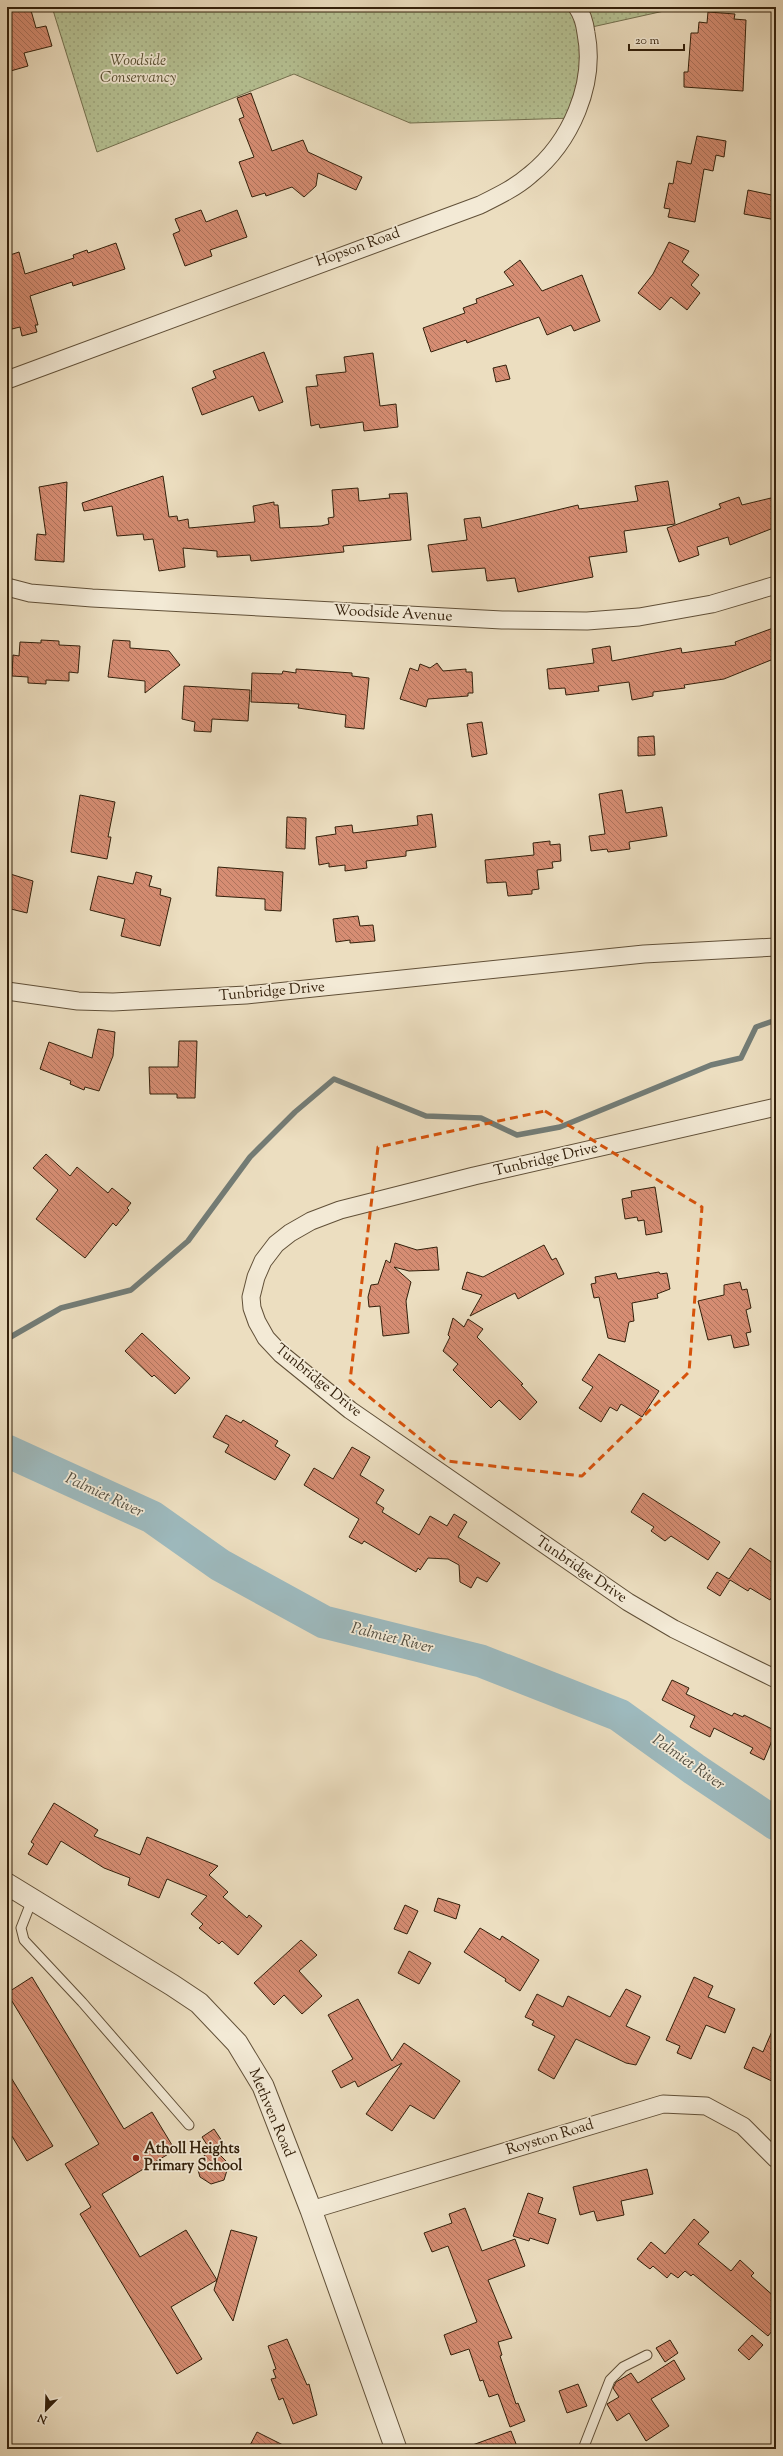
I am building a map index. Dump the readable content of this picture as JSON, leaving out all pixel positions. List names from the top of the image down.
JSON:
{
  "streets": {
    "street": [
      "Hopson Road",
      "Woodside Avenue",
      "Tunbridge Drive",
      "Methven Road",
      "Royston Road"
    ]
  },
  "crossings": [
    ["Methven Road", "Royston Road"]
  ],
  "water": ["Palmiet River"],
  "parks": ["Woodside Conservancy"],
  "places": ["Atholl Heights Primary School"],
  "scale_bar": "20 m",
  "north": "bottom left"
}
